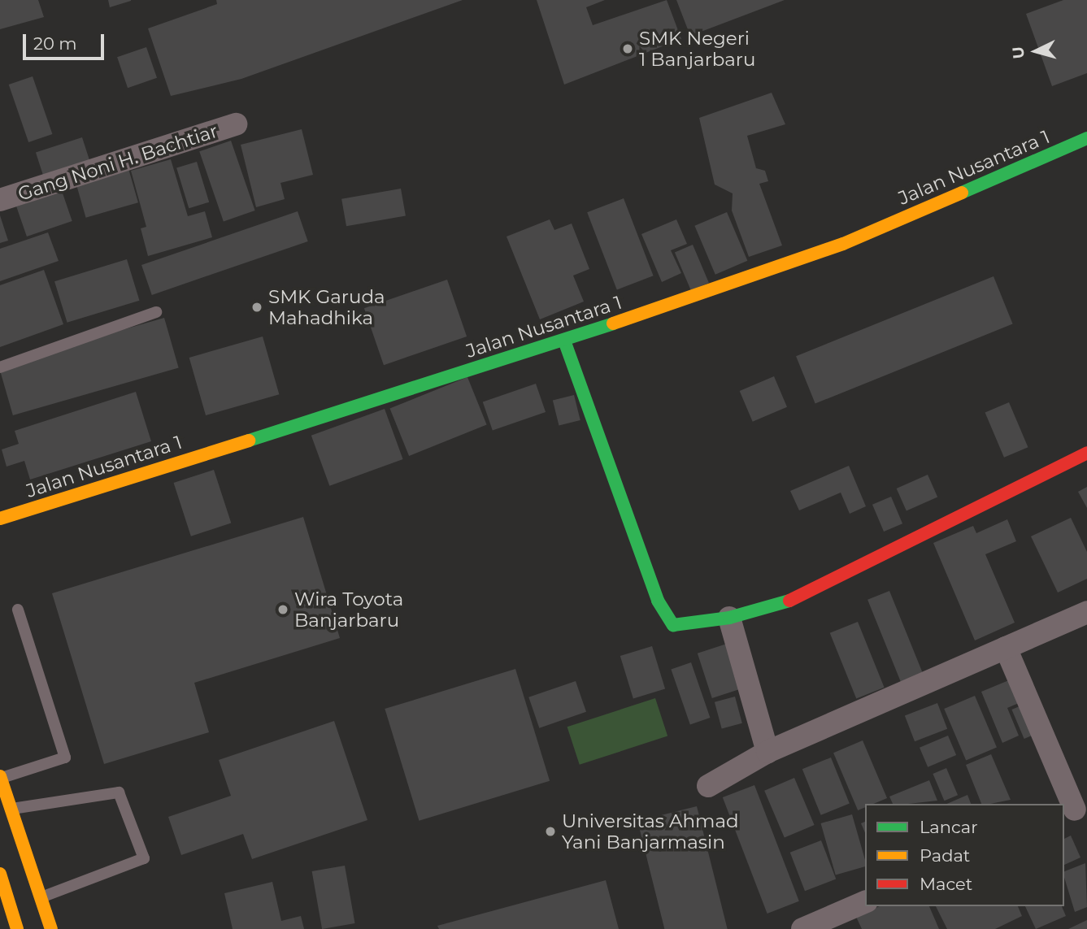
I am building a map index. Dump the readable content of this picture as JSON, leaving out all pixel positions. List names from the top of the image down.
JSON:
{
  "streets": {
    "main road": ["Jalan Nusantara 1"],
    "street": ["Gang Noni H. Bachtiar"]
  },
  "places": [
    "SMK Negeri 1 Banjarbaru",
    "SMK Garuda Mahadhika",
    "Wira Toyota Banjarbaru",
    "Universitas Ahmad Yani Banjarmasin"
  ],
  "legend": ["Lancar", "Padat", "Macet"],
  "scale_bar": "20 m",
  "north": "left"
}
